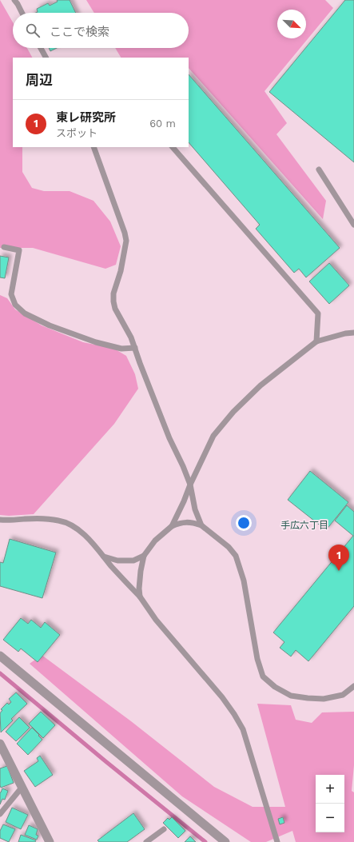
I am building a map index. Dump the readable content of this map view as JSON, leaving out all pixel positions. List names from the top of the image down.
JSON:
{
  "districts": ["手広六丁目"],
  "north": "bottom right",
  "page": {
    "search": "ここで検索",
    "heading": "周辺",
    "list": [
      {
        "mark": "1",
        "name": "東レ研究所",
        "note": "スポット",
        "value": "60 m"
      }
    ],
    "pins": "1",
    "map_buttons": ["+", "−"]
  }
}
